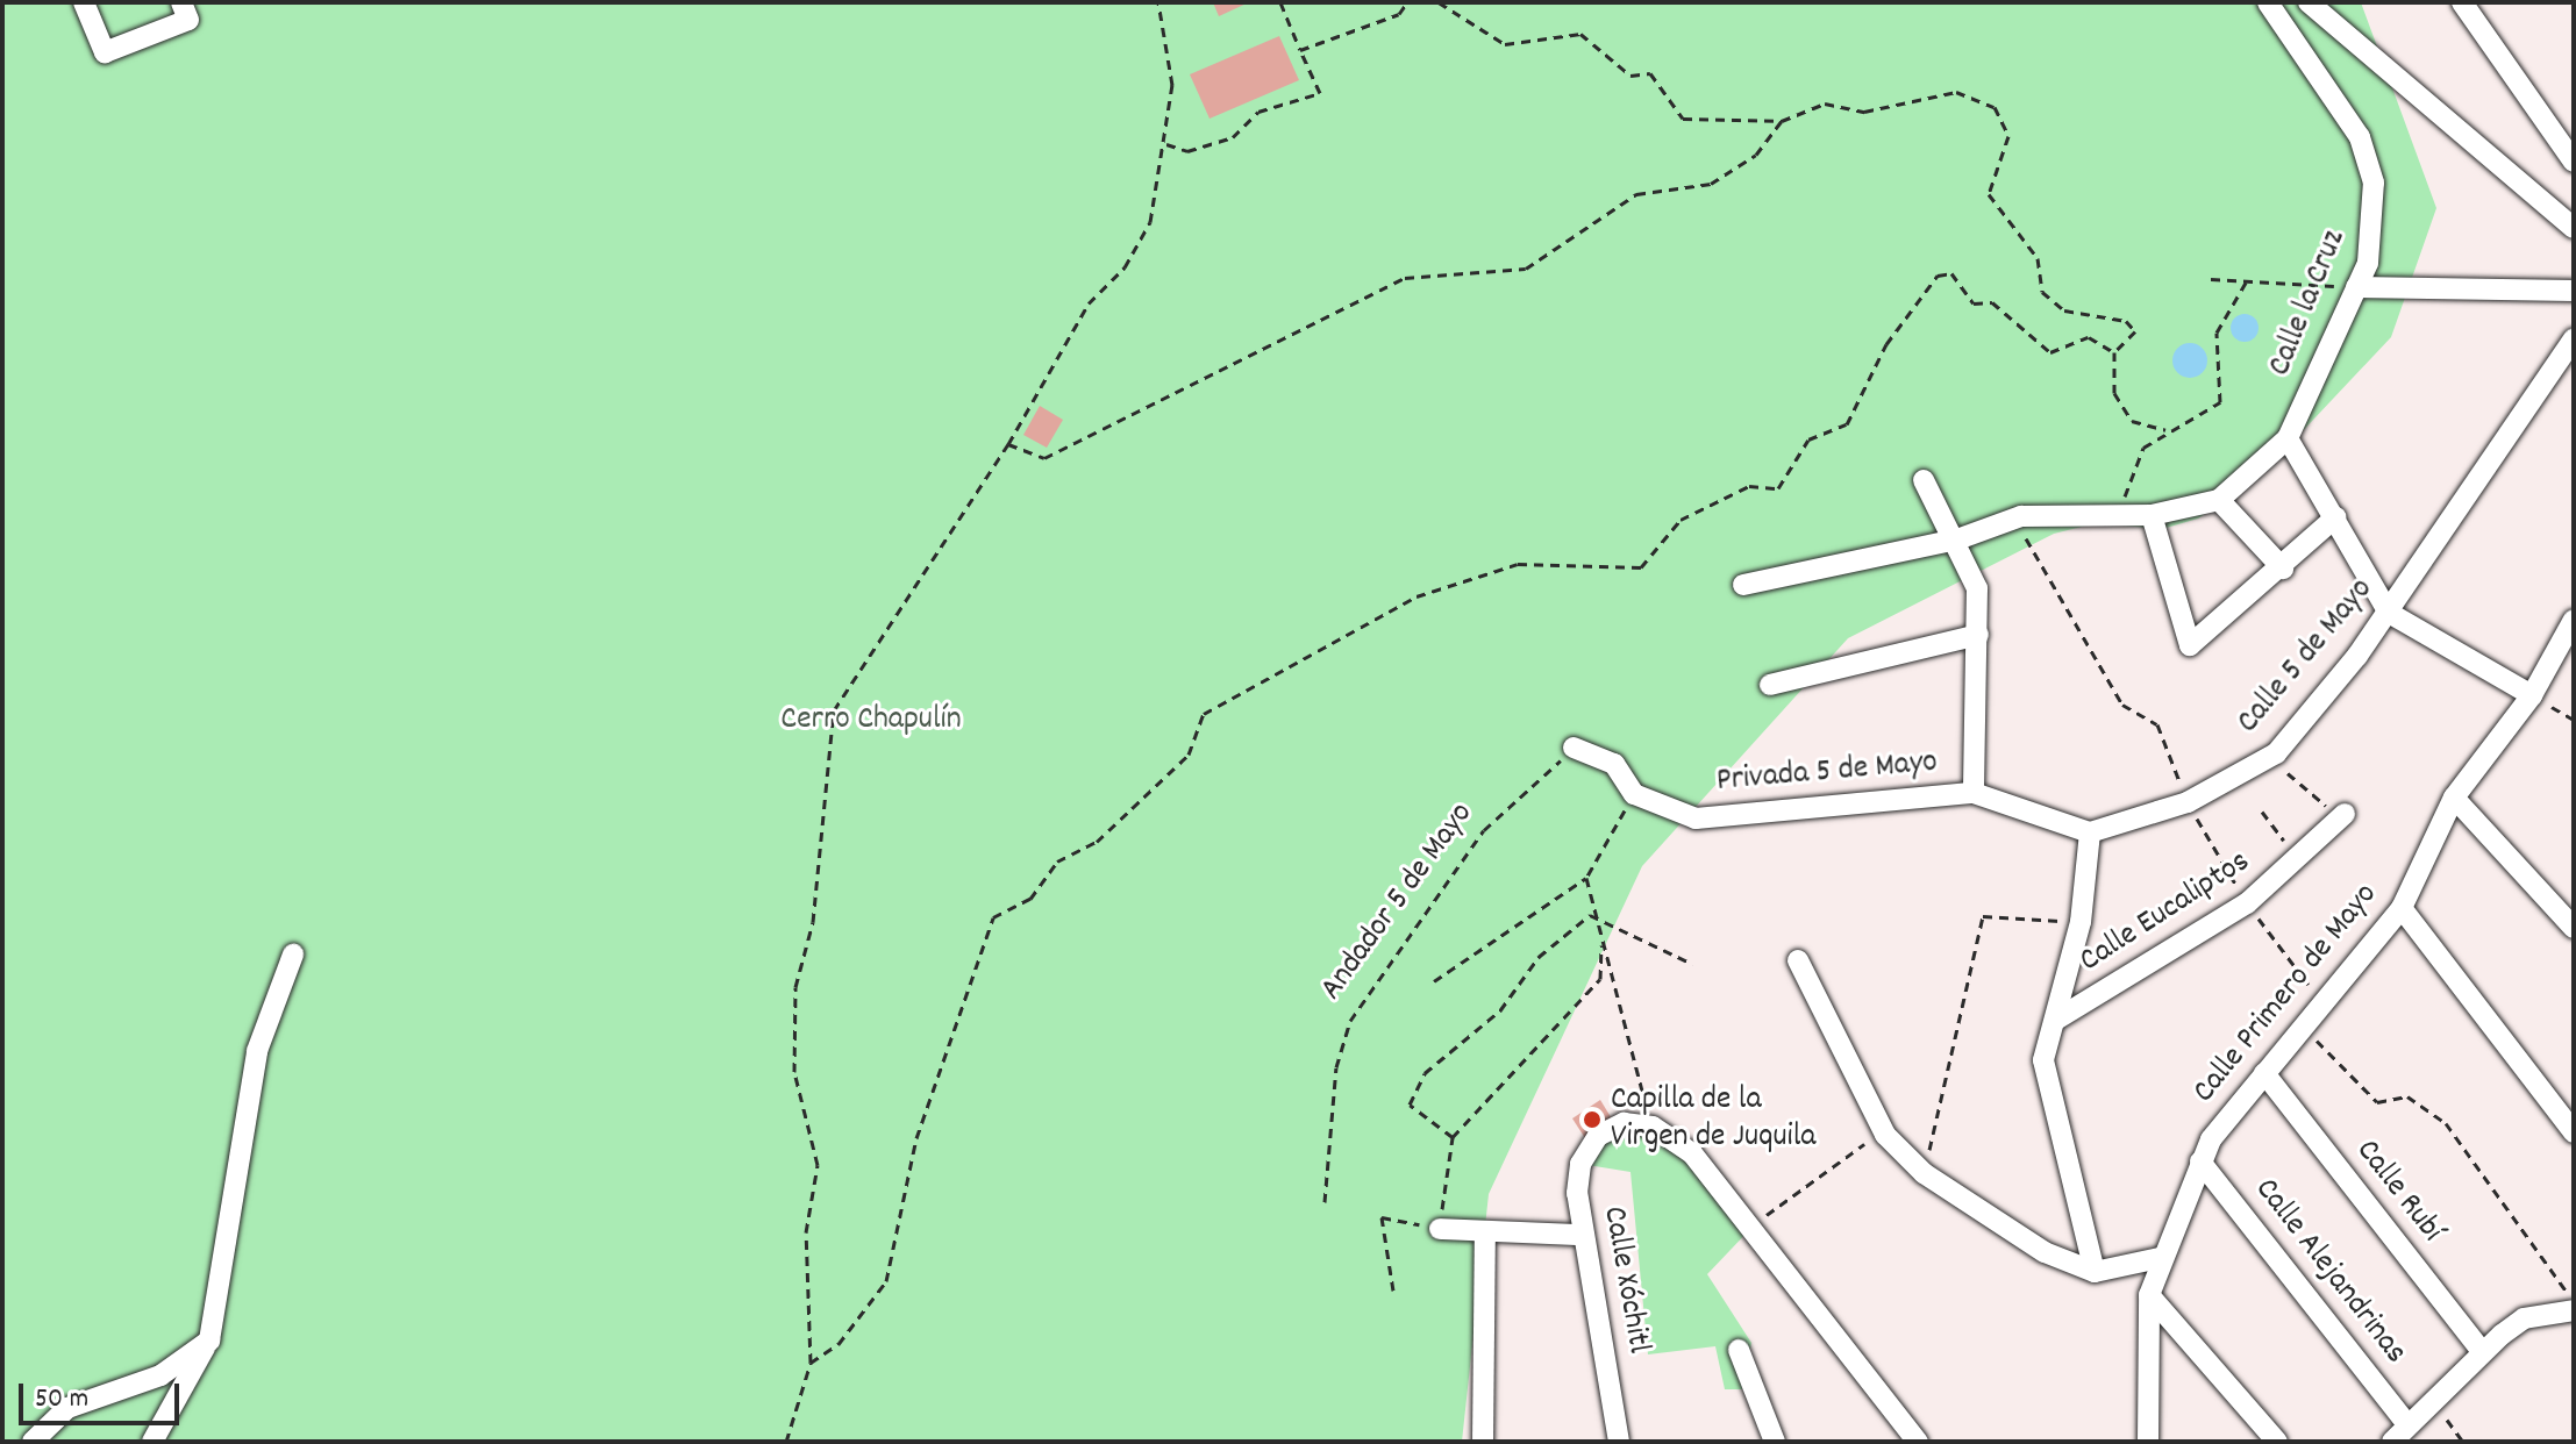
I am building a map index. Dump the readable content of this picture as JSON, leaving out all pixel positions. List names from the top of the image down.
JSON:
{
  "streets": {
    "street": [
      "Calle la Cruz",
      "Calle 5 de Mayo",
      "Privada 5 de Mayo",
      "Calle Eucaliptos",
      "Calle Primero de Mayo",
      "Calle Rubí",
      "Calle Alejandrinas",
      "Calle Xóchitl"
    ],
    "path": ["Andador 5 de Mayo"]
  },
  "crossings": [
    ["Calle 5 de Mayo", "Calle Eucaliptos"],
    ["Calle Primero de Mayo", "Calle Rubí"],
    ["Calle Primero de Mayo", "Calle Alejandrinas"]
  ],
  "parks": ["Cerro Chapulín"],
  "places": ["Capilla de la Virgen de Juquila"],
  "scale_bar": "50 m"
}
